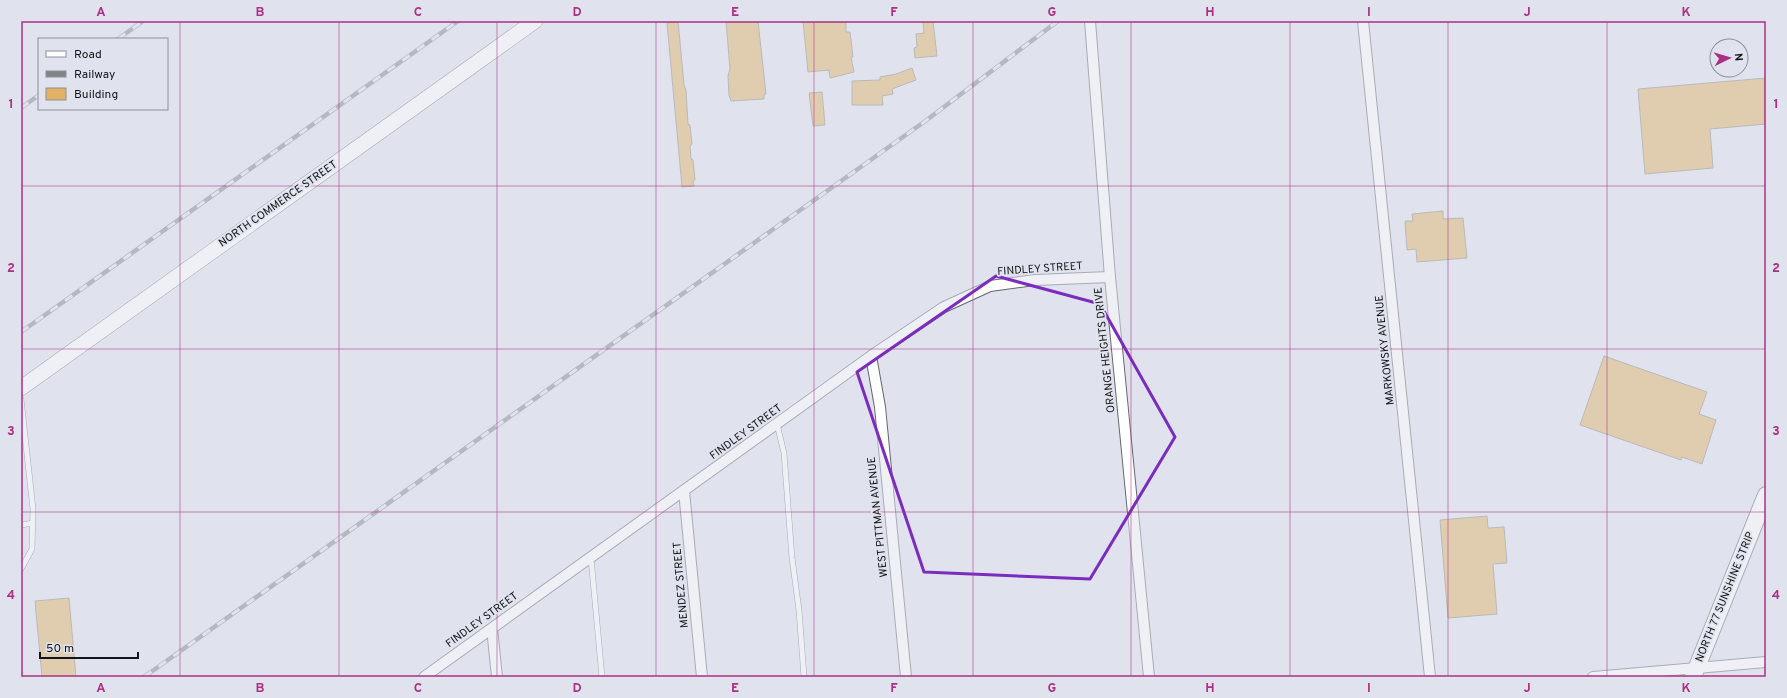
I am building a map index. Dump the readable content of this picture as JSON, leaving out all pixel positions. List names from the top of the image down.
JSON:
{
  "streets": {
    "main road": ["NORTH COMMERCE STREET", "NORTH 77 SUNSHINE STRIP"],
    "street": [
      "FINDLEY STREET",
      "ORANGE HEIGHTS DRIVE",
      "MARKOWSKY AVENUE",
      "WEST PITTMAN AVENUE",
      "MENDEZ STREET"
    ]
  },
  "crossings": [
    ["FINDLEY STREET", "ORANGE HEIGHTS DRIVE"],
    ["FINDLEY STREET", "WEST PITTMAN AVENUE"],
    ["FINDLEY STREET", "MENDEZ STREET"]
  ],
  "legend": ["Road", "Railway", "Building"],
  "scale_bar": "50 m",
  "north": "right",
  "grid": {
    "columns": [
      "A",
      "B",
      "C",
      "D",
      "E",
      "F",
      "G",
      "H",
      "I",
      "J",
      "K"
    ],
    "rows": [
      "1",
      "2",
      "3",
      "4"
    ]
  }
}
